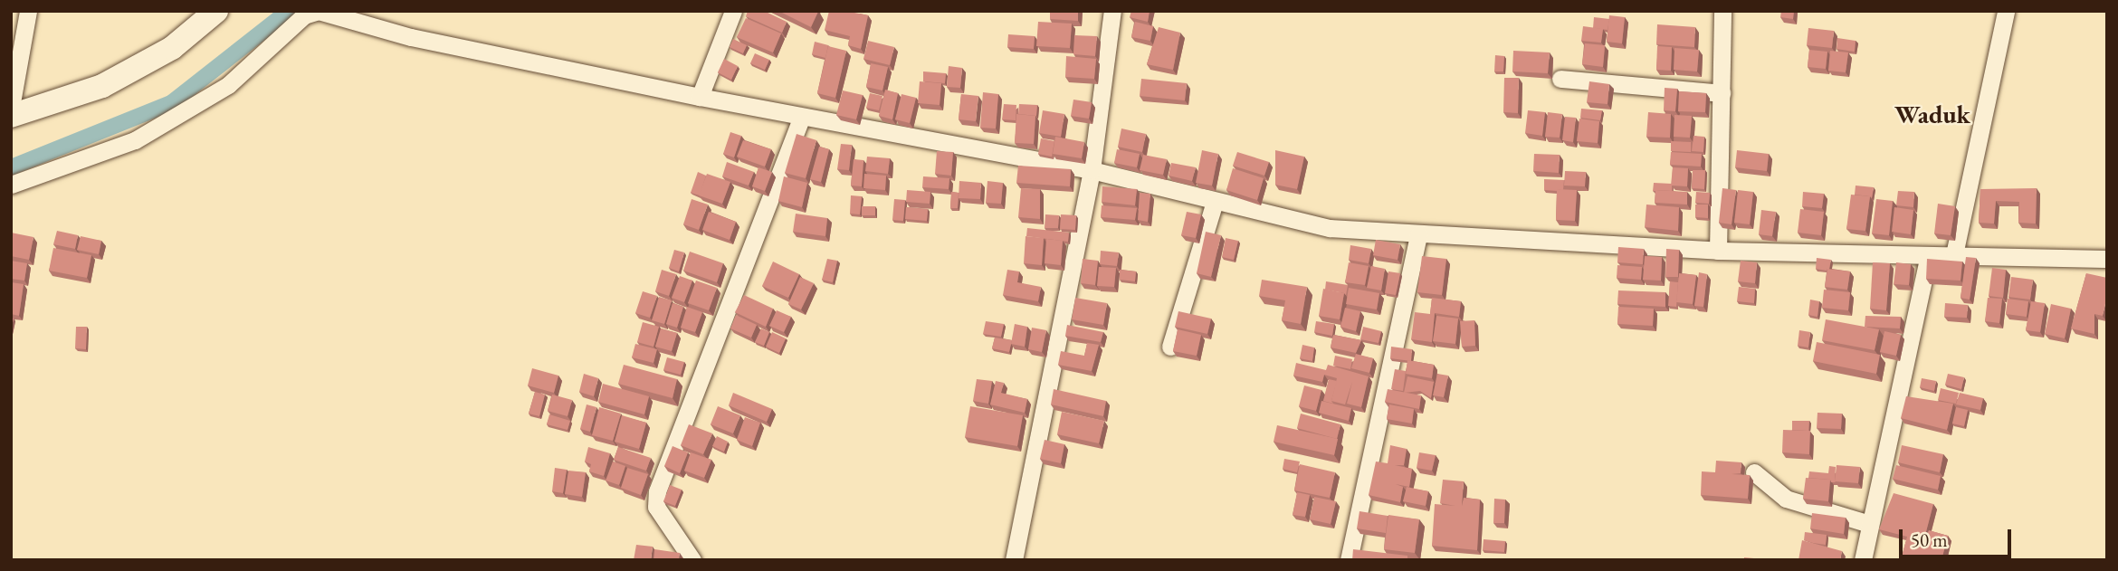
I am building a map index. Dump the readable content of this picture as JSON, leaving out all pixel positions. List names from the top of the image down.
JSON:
{
  "districts": ["Waduk"],
  "scale_bar": "50 m"
}
